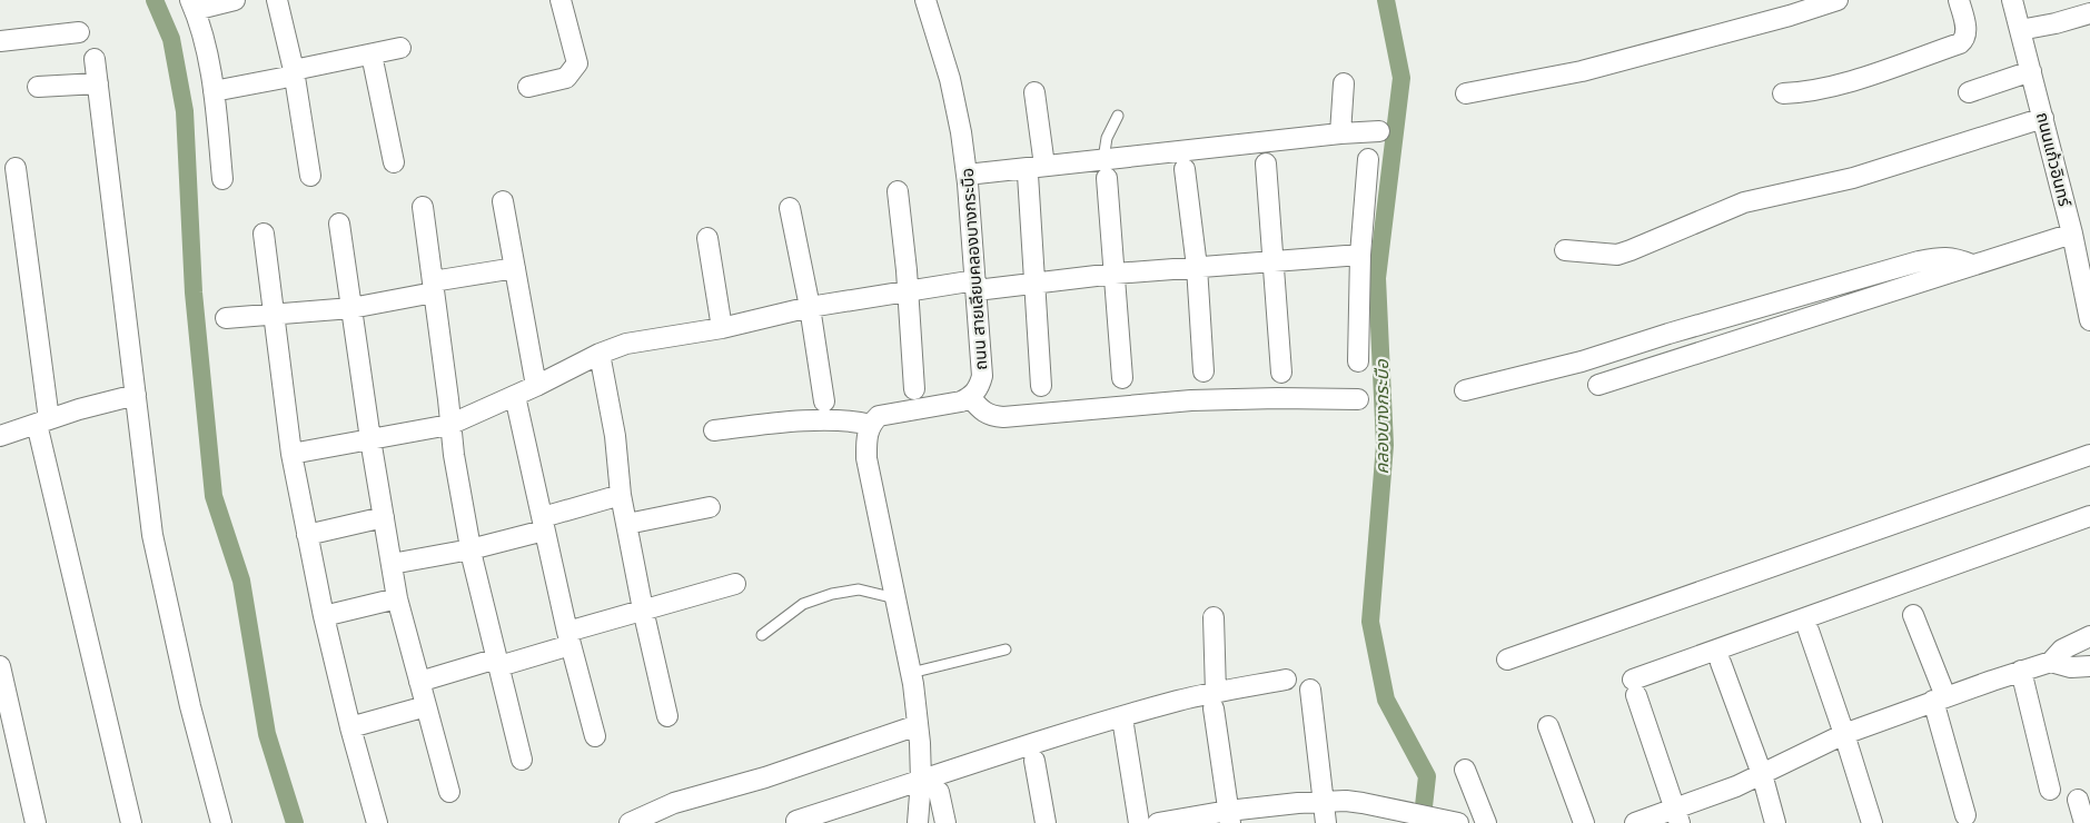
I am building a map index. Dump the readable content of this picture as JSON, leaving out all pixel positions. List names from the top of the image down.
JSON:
{
  "streets": {
    "street": ["ถนนแก้วอินทร์", "ถนน สายเลียบคลองบางกระบือ"]
  },
  "water": ["คลองบางกระบือ"]
}
